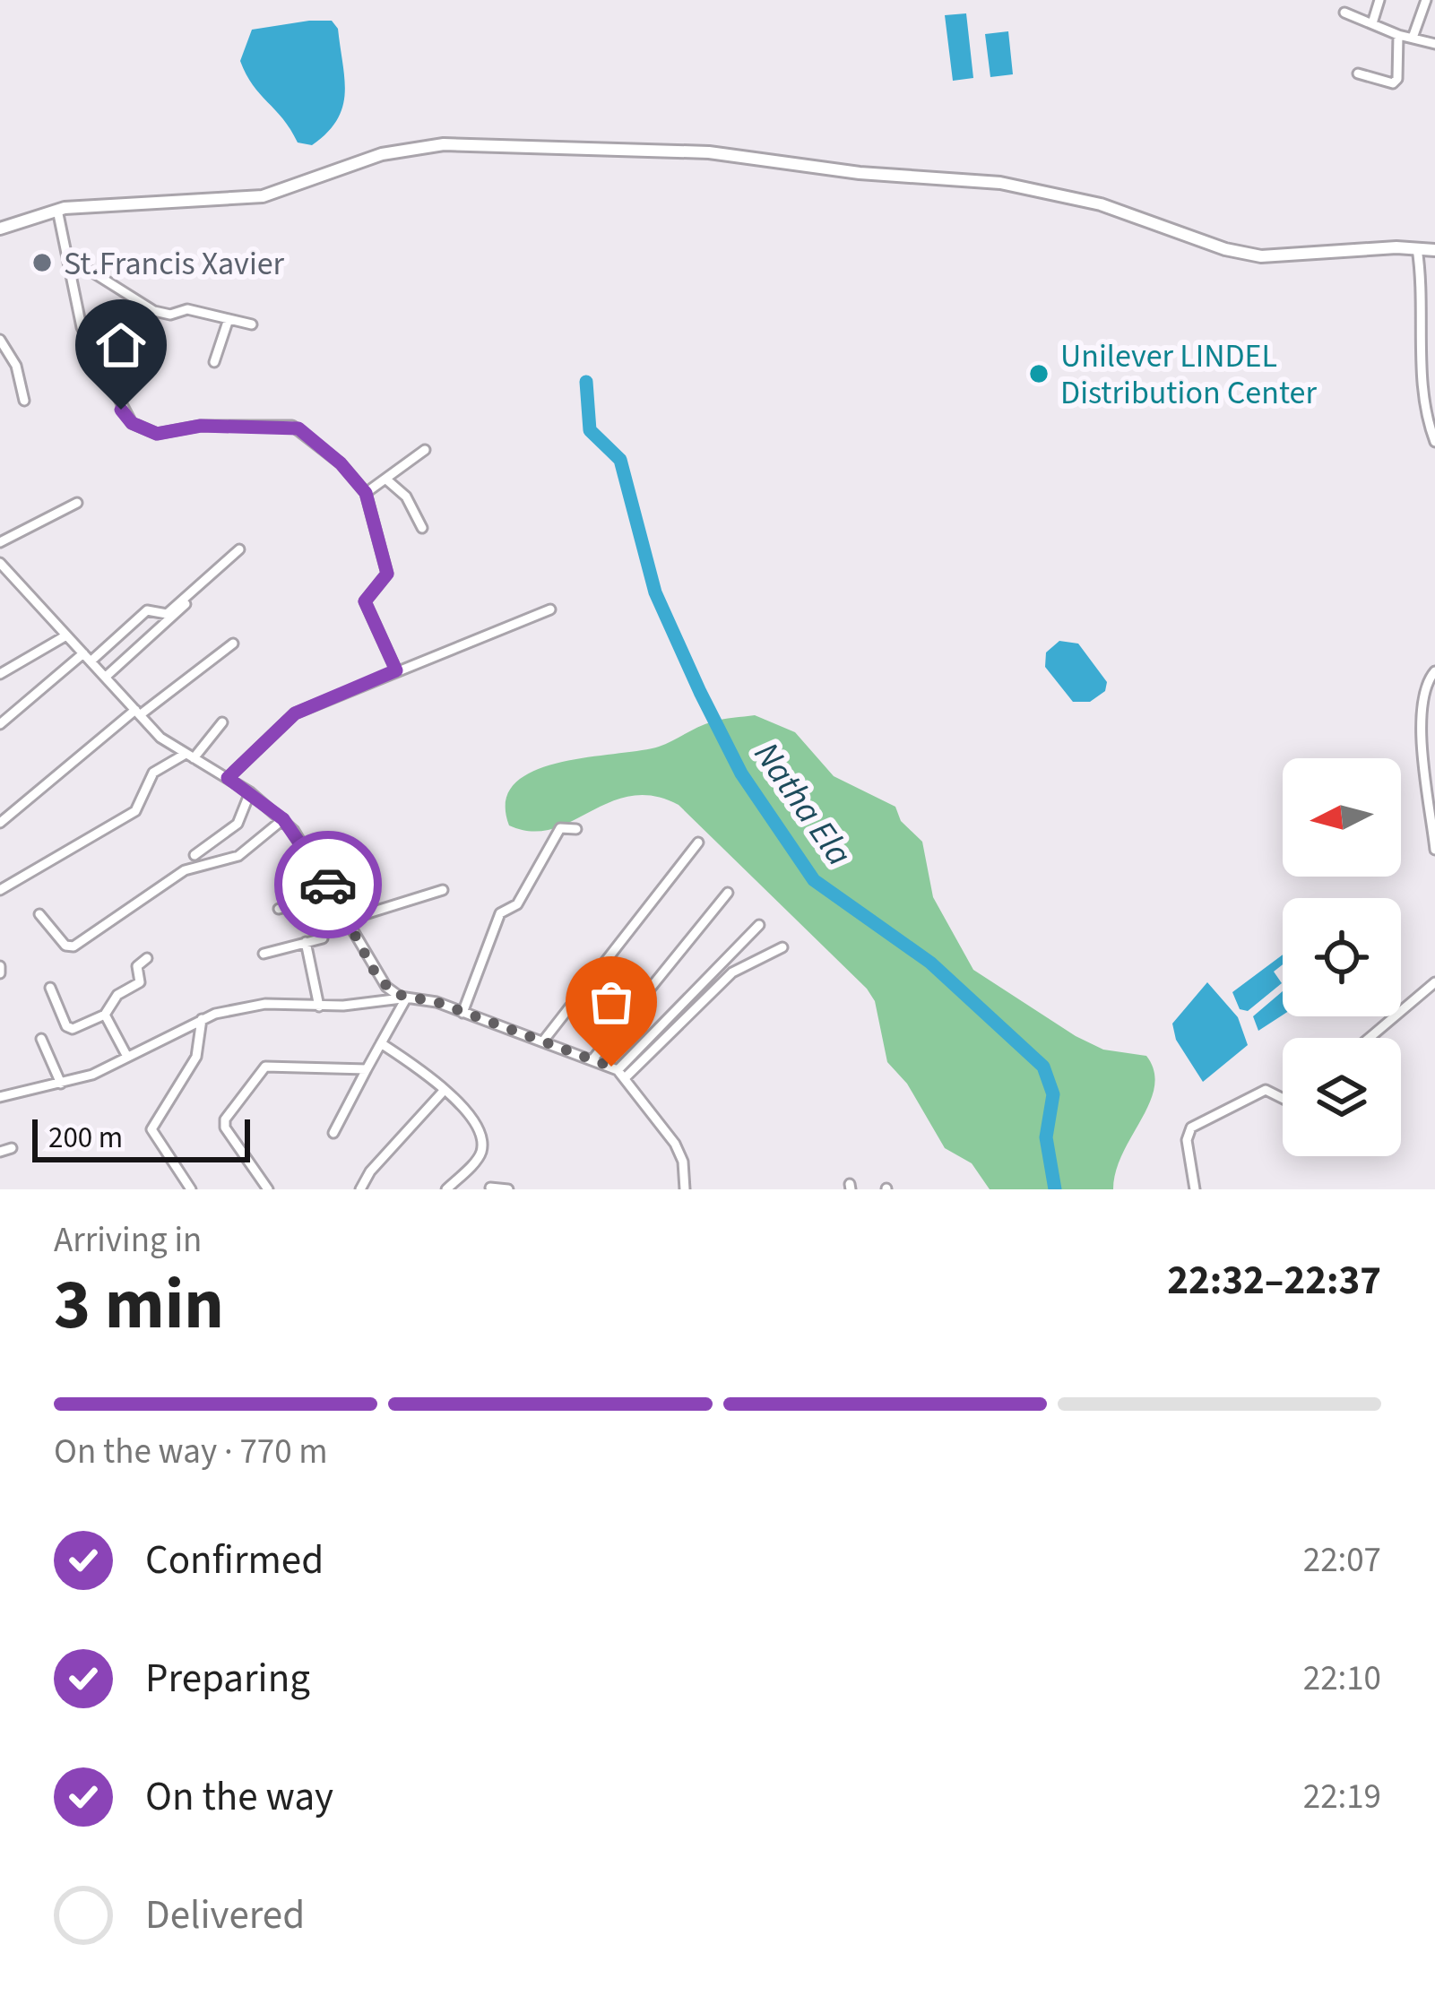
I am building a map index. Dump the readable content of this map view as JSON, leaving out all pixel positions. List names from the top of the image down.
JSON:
{
  "water": ["Natha Ela"],
  "places": ["St.Francis Xavier", "Unilever LINDEL Distribution Center"],
  "scale_bar": "200 m",
  "north": "left",
  "page": {
    "scale": "200 m",
    "heading": ["3 min", "Arriving in", "22:32–22:37"],
    "bar": "On the way · 770 m",
    "list": [
      ["Confirmed", "22:07"],
      ["Preparing", "22:10"],
      ["On the way", "22:19"],
      "Delivered"
    ]
  }
}
